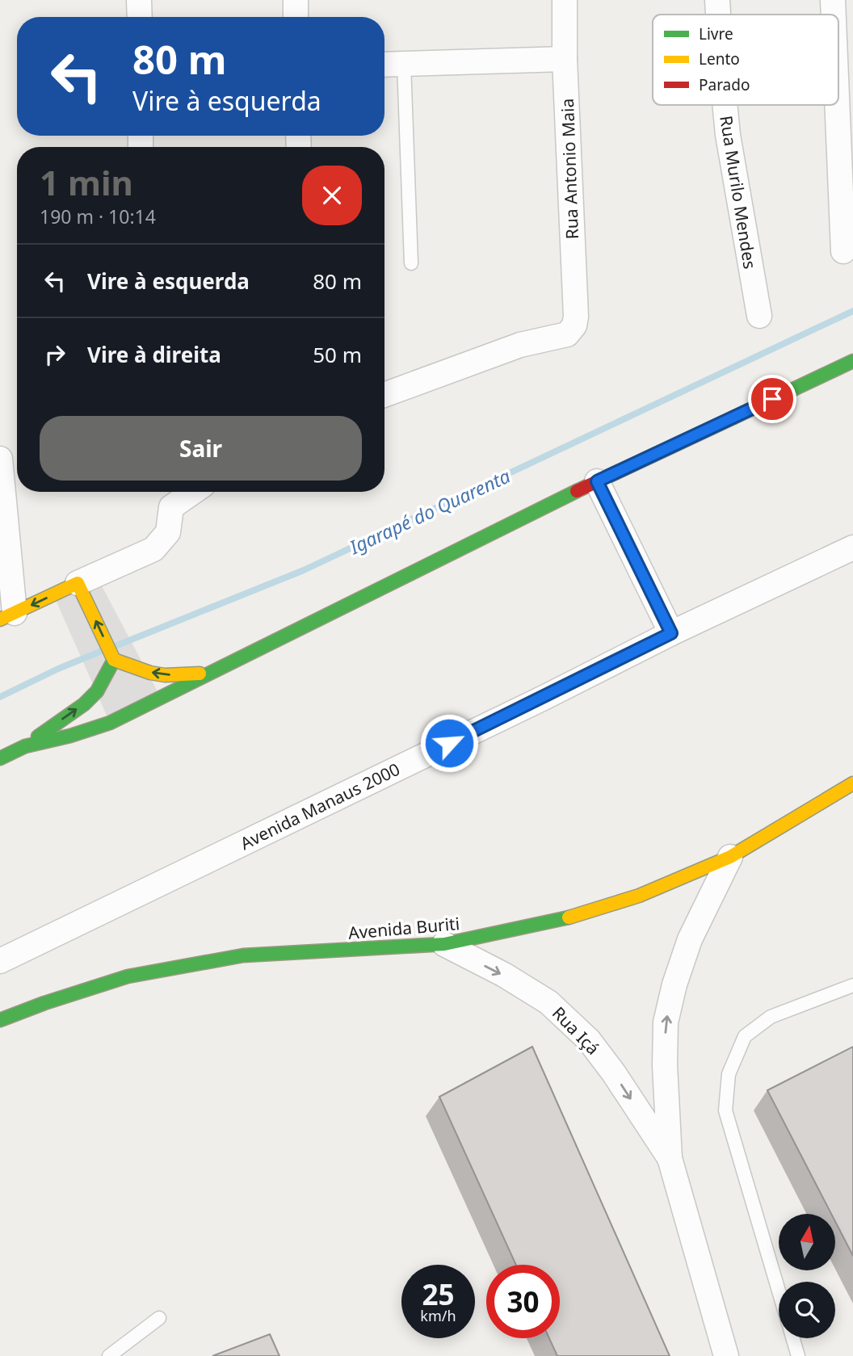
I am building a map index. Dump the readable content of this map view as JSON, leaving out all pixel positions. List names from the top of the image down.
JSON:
{
  "streets": {
    "street": [
      "Rua Antonio Maia",
      "Rua Murilo Mendes",
      "Avenida Manaus 2000",
      "Avenida Buriti",
      "Rua Içá"
    ]
  },
  "crossings": [
    ["Avenida Buriti", "Rua Içá"]
  ],
  "water": ["Igarapé do Quarenta"],
  "legend": ["Livre", "Lento", "Parado"],
  "north": "top",
  "page": {
    "turn": ["80 m", "Vire à esquerda"],
    "heading": ["1 min", "190 m · 10:14"],
    "list": [
      {
        "name": "Vire à esquerda",
        "value": "80 m"
      },
      {
        "name": "Vire à direita",
        "value": "50 m"
      }
    ],
    "buttons": "Sair",
    "speed": "25 km/h",
    "limit": "30"
  }
}
